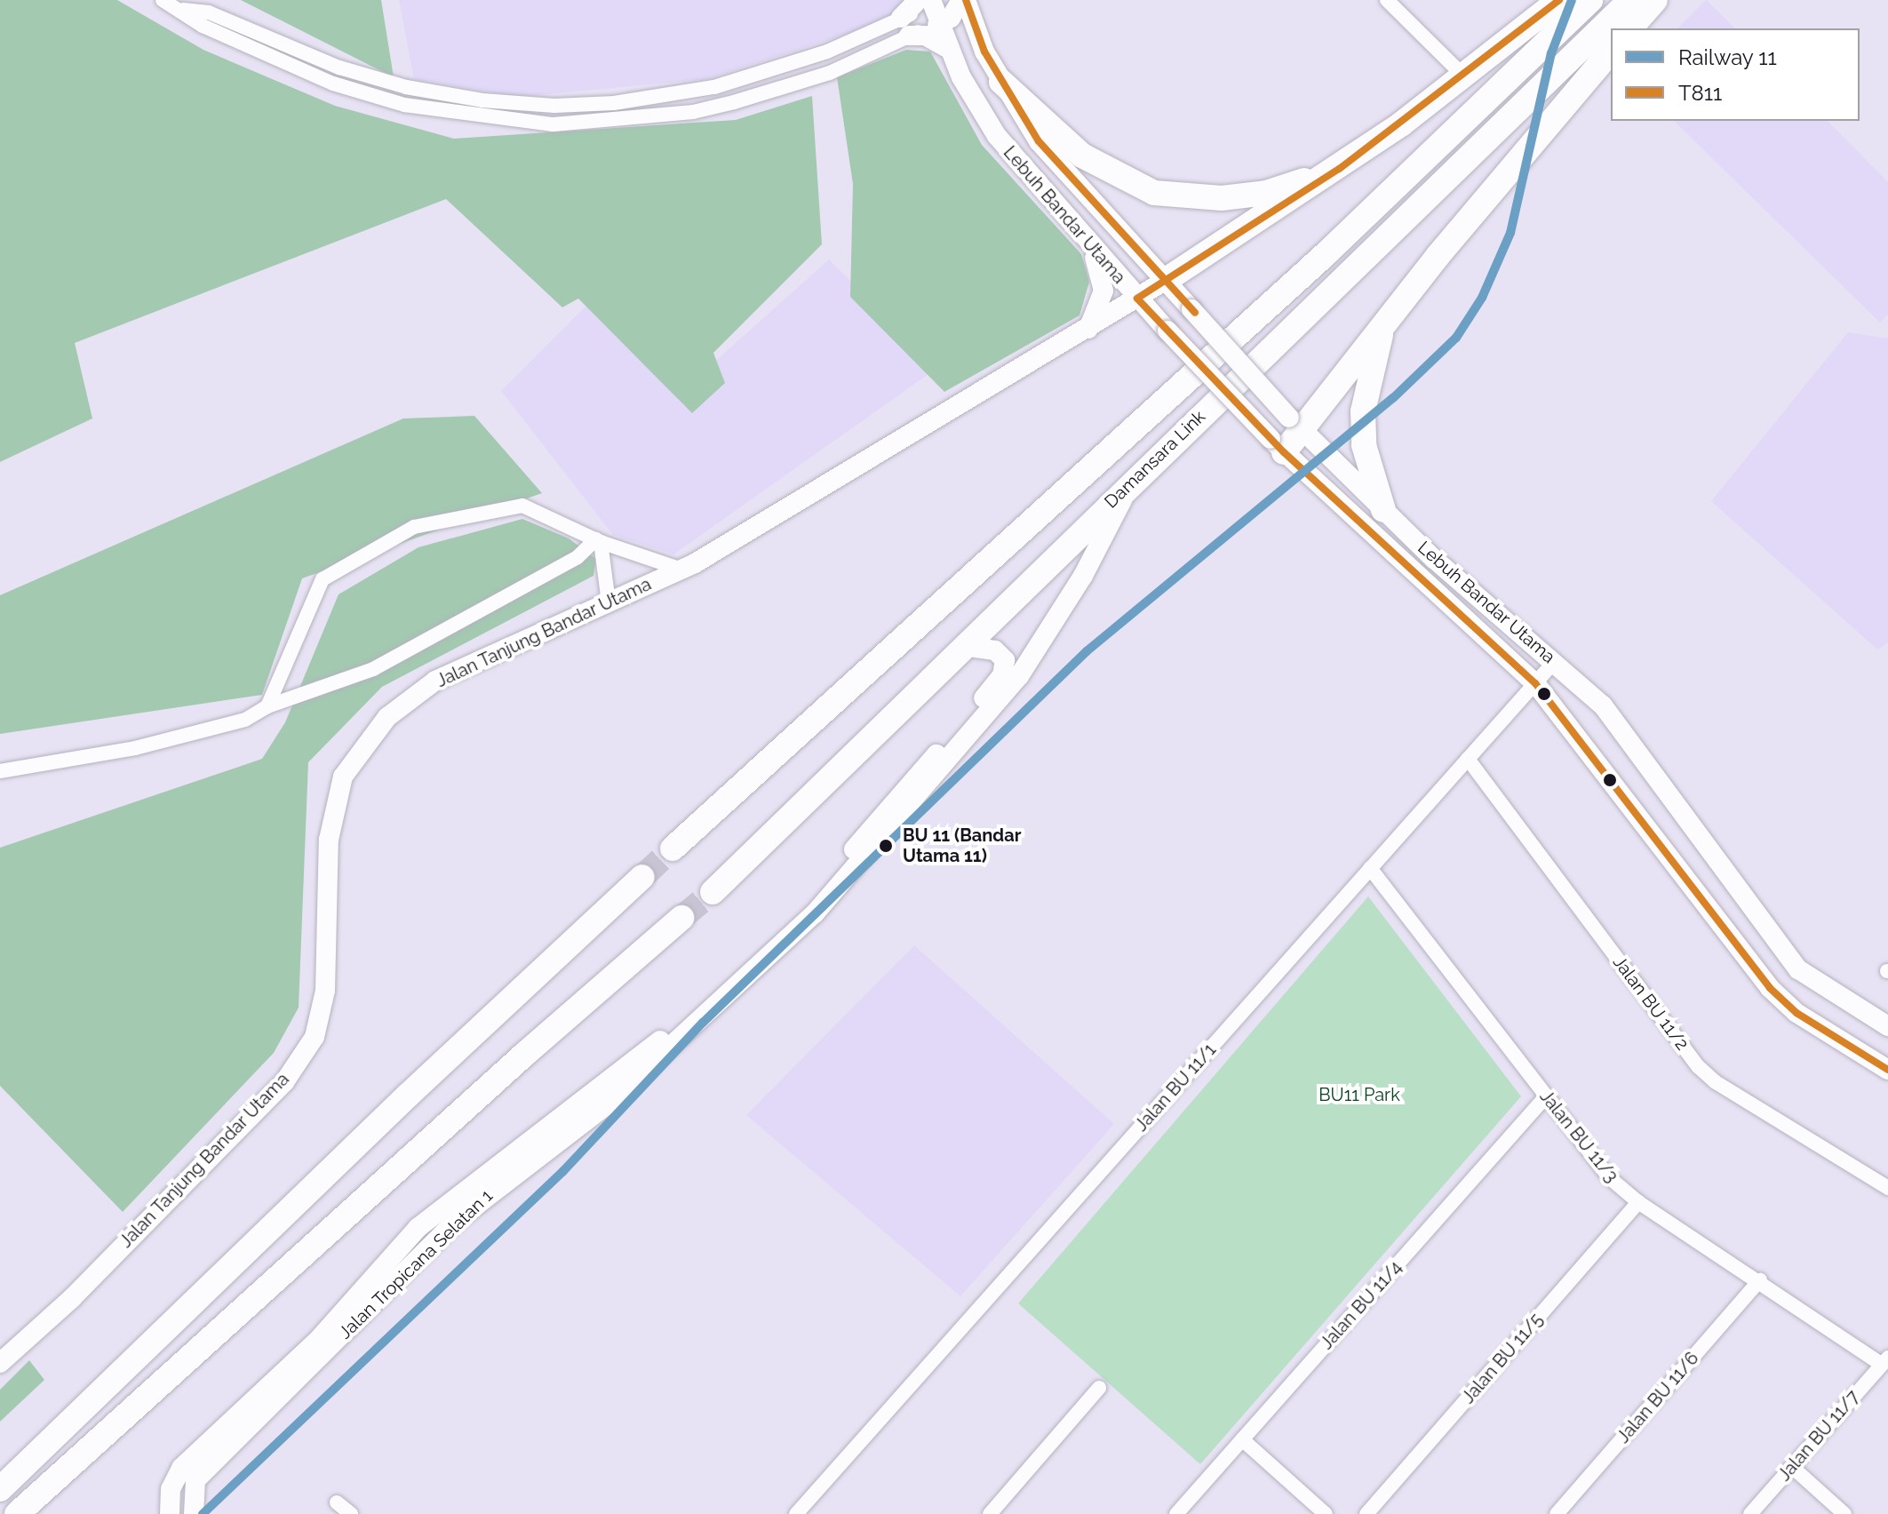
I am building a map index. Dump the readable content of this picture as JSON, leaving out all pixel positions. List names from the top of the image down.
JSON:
{
  "streets": {
    "highway": ["Damansara Link"],
    "street": [
      "Lebuh Bandar Utama",
      "Jalan Tanjung Bandar Utama",
      "Jalan BU 11/2",
      "Jalan BU 11/1",
      "Jalan BU 11/3",
      "Jalan Tropicana Selatan 1",
      "Jalan BU 11/4",
      "Jalan BU 11/5",
      "Jalan BU 11/6",
      "Jalan BU 11/7"
    ]
  },
  "crossings": [
    ["Lebuh Bandar Utama", "Jalan Tanjung Bandar Utama"],
    ["Lebuh Bandar Utama", "Jalan BU 11/1"],
    ["Damansara Link", "Jalan Tropicana Selatan 1"],
    ["Jalan BU 11/2", "Jalan BU 11/1"],
    ["Jalan BU 11/1", "Jalan BU 11/3"],
    ["Jalan BU 11/3", "Jalan BU 11/4"],
    ["Jalan BU 11/3", "Jalan BU 11/5"],
    ["Jalan BU 11/3", "Jalan BU 11/6"],
    ["Jalan BU 11/3", "Jalan BU 11/7"]
  ],
  "parks": ["BU11 Park"],
  "places": ["BU 11 (Bandar Utama 11)"],
  "lines": ["rail line 11", "transit line T811"],
  "legend": ["Railway 11", "T811"]
}
